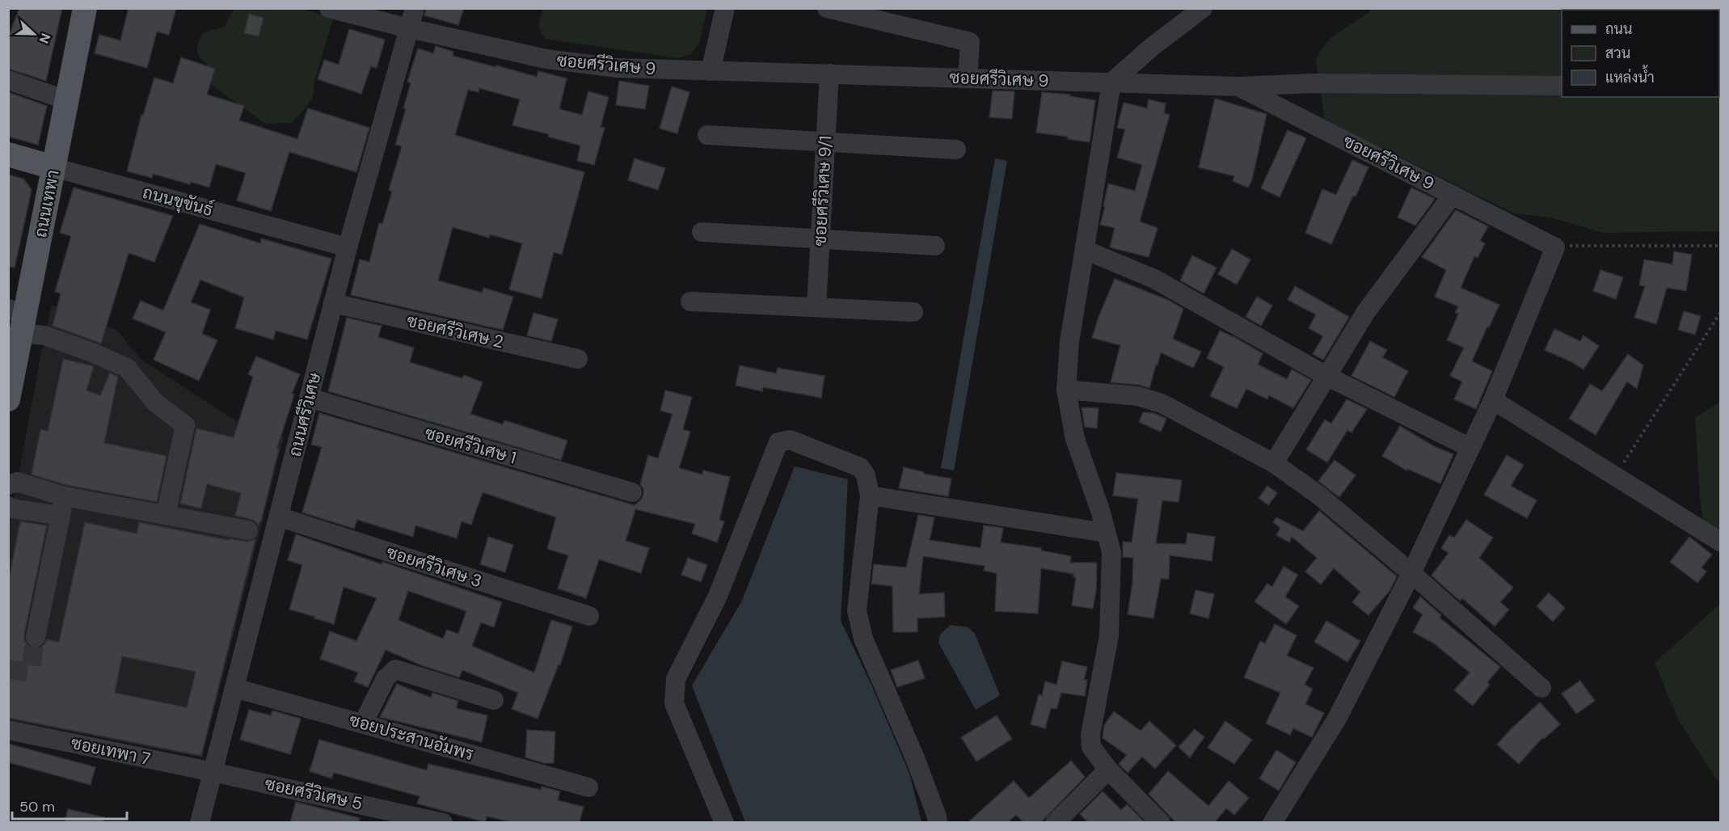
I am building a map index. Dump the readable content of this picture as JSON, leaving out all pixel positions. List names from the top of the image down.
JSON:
{
  "streets": {
    "main road": ["ถนนขุขันธ์", "ถนนเทพา"],
    "street": [
      "ซอยศรีวิเศษ 9",
      "ซอยศรีวิเศษ 9/1",
      "ซอยศรีวิเศษ 2",
      "ถนนศรีวิเศษ",
      "ซอยศรีวิเศษ 1",
      "ซอยศรีวิเศษ 3",
      "ซอยประสานอัมพร",
      "ซอยเทพา 7",
      "ซอยศรีวิเศษ 5"
    ]
  },
  "crossings": [
    ["ซอยศรีวิเศษ 9", "ซอยศรีวิเศษ 9/1"],
    ["ซอยศรีวิเศษ 9", "ถนนศรีวิเศษ"],
    ["ถนนขุขันธ์", "ถนนเทพา"],
    ["ถนนขุขันธ์", "ถนนศรีวิเศษ"],
    ["ซอยศรีวิเศษ 2", "ถนนศรีวิเศษ"],
    ["ถนนศรีวิเศษ", "ซอยศรีวิเศษ 1"],
    ["ถนนศรีวิเศษ", "ซอยศรีวิเศษ 3"],
    ["ถนนศรีวิเศษ", "ซอยประสานอัมพร"],
    ["ถนนศรีวิเศษ", "ซอยเทพา 7"],
    ["ถนนศรีวิเศษ", "ซอยศรีวิเศษ 5"],
    ["ซอยเทพา 7", "ซอยศรีวิเศษ 5"]
  ],
  "legend": ["ถนน", "สวน", "แหล่งน้ำ"],
  "scale_bar": "50 m",
  "north": "right"
}
